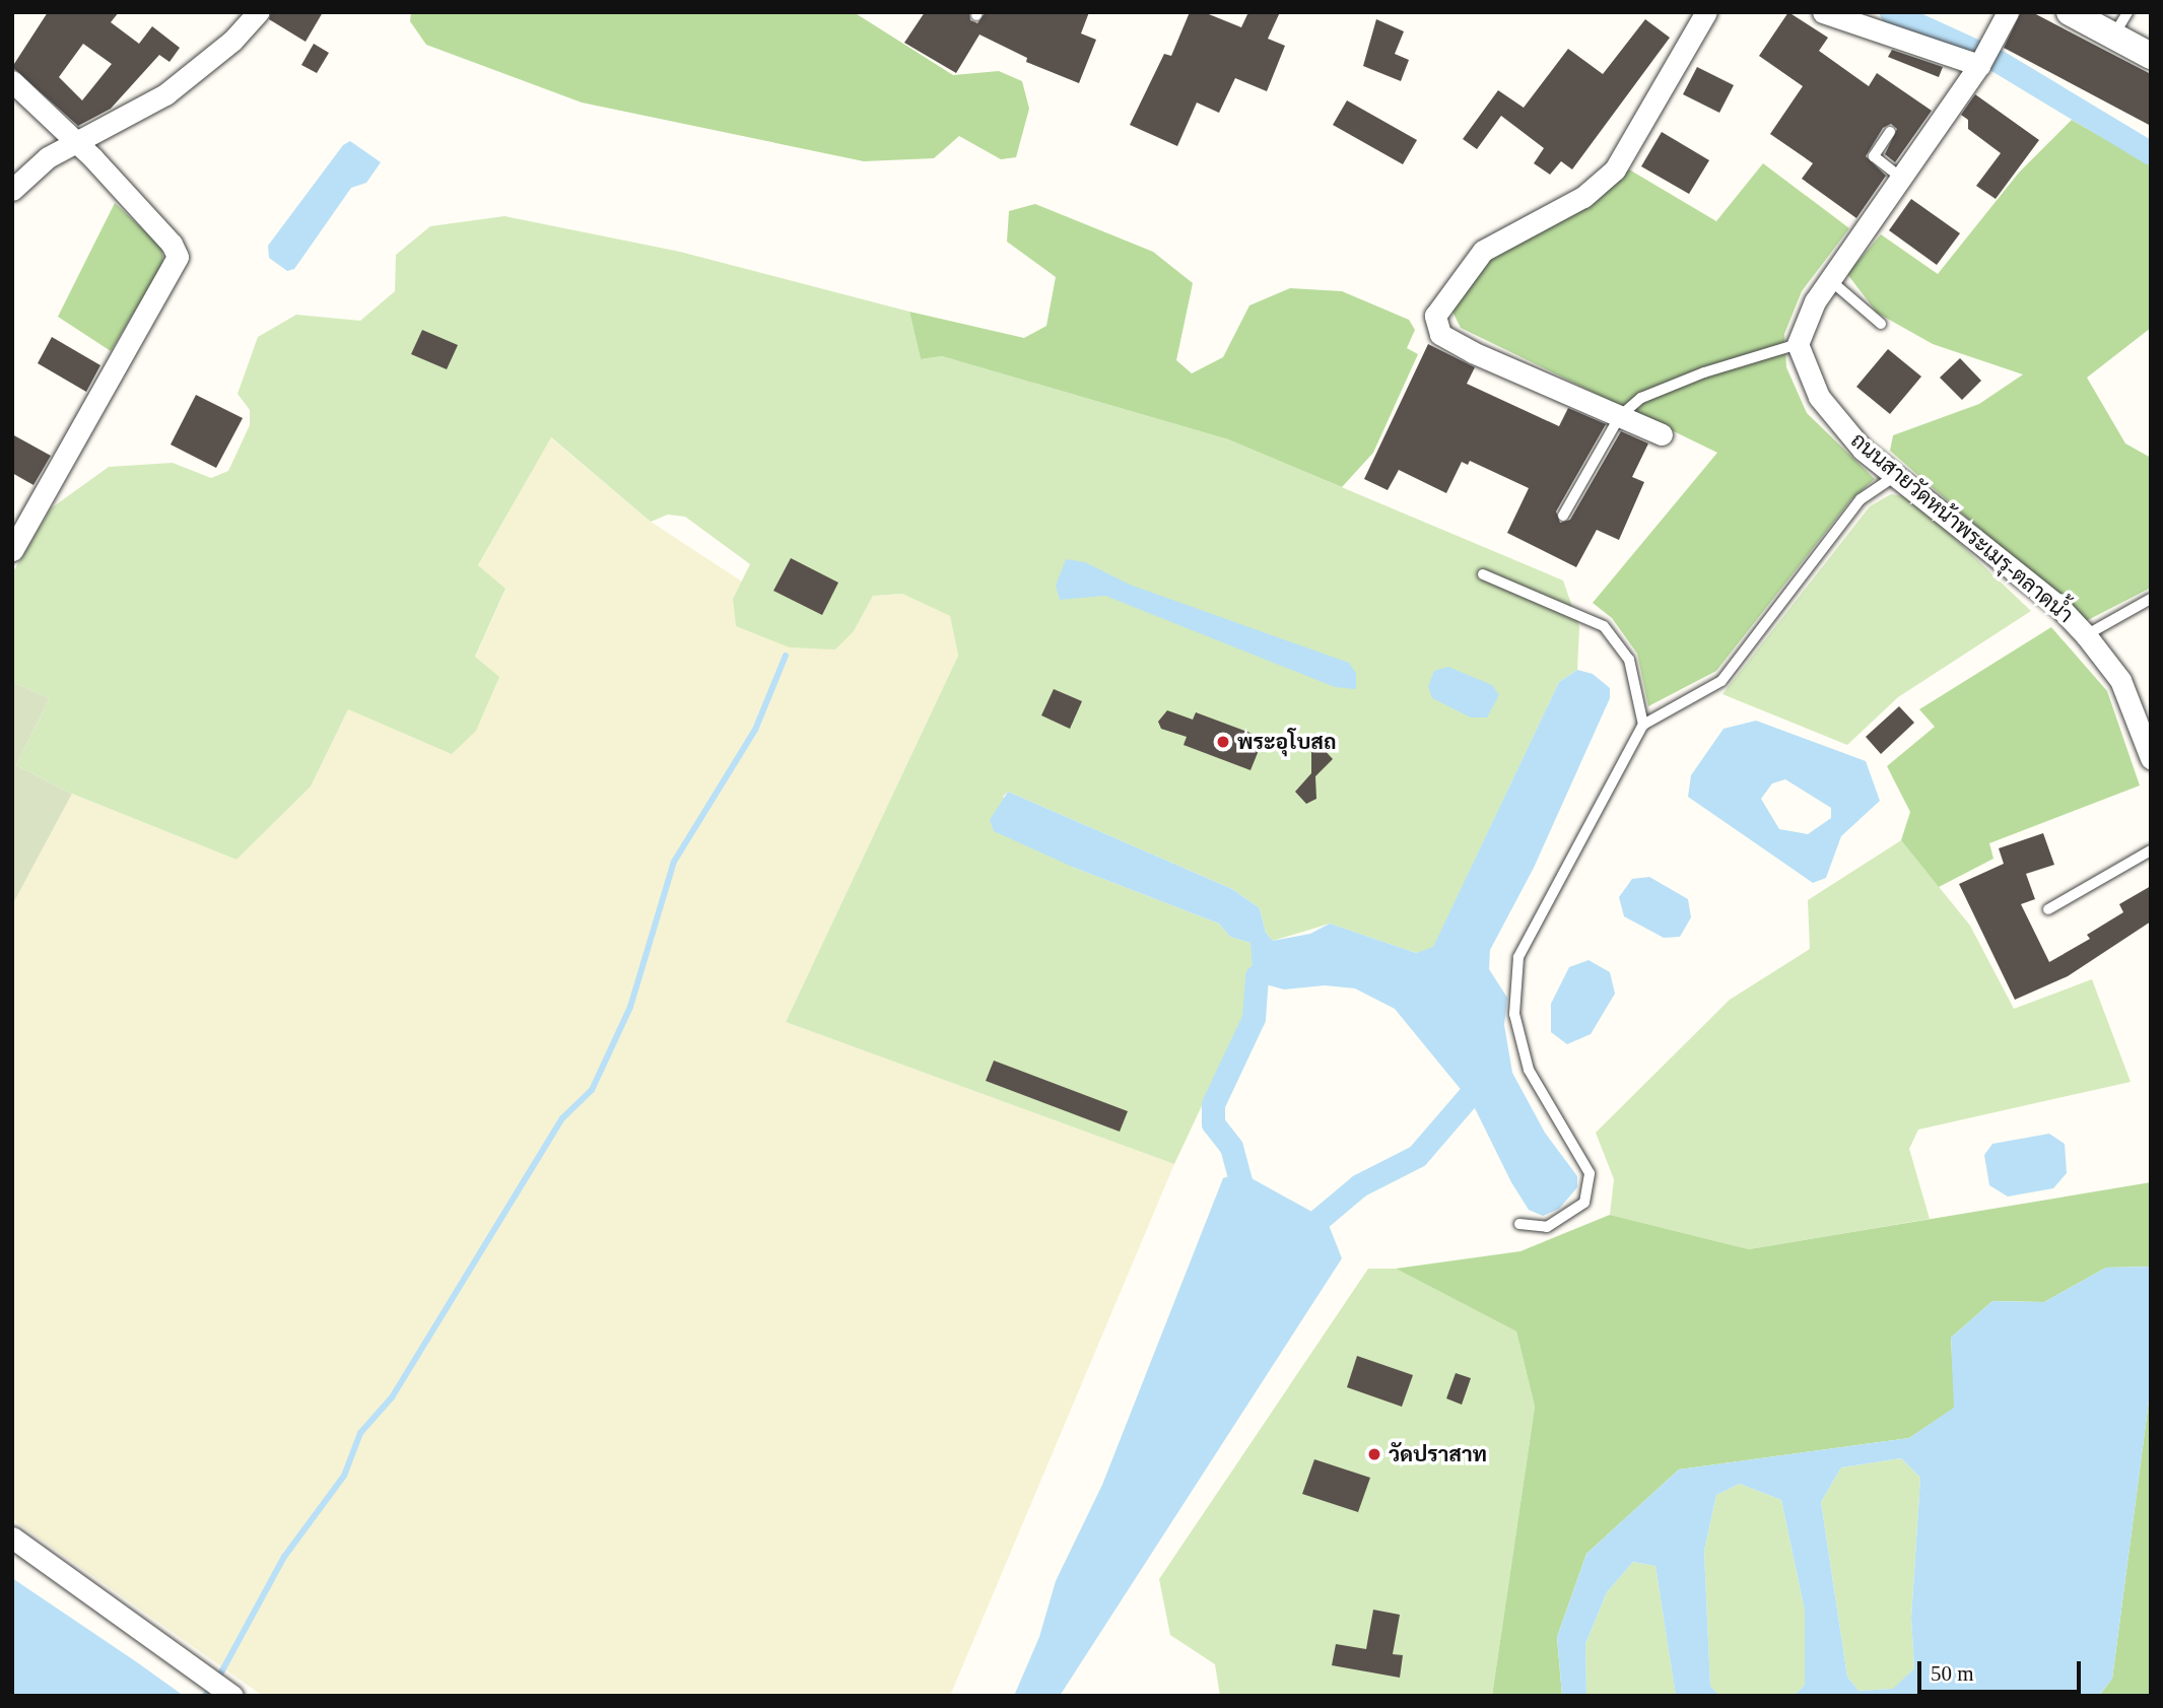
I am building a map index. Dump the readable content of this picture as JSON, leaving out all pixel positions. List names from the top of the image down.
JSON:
{
  "streets": {
    "street": ["ถนนสายวัดหน้าพระเมรุ-ตลาดน้ำ"]
  },
  "places": ["พระอุโบสถ", "วัดปราสาท"],
  "scale_bar": "50 m"
}
